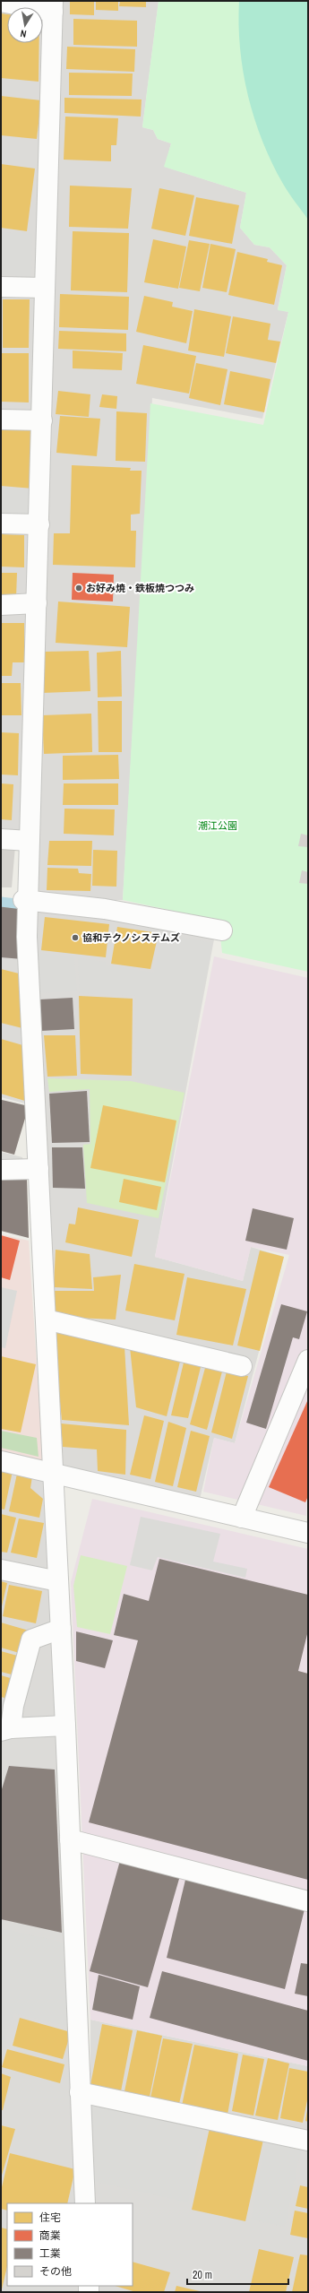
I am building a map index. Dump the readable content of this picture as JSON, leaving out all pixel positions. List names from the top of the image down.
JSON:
{
  "parks": ["潮江公園"],
  "places": ["お好み焼・鉄板焼つつみ", "協和テクノシステムズ"],
  "legend": [
    "住宅",
    "商業",
    "工業",
    "その他"
  ],
  "scale_bar": "20 m",
  "north": "bottom"
}
